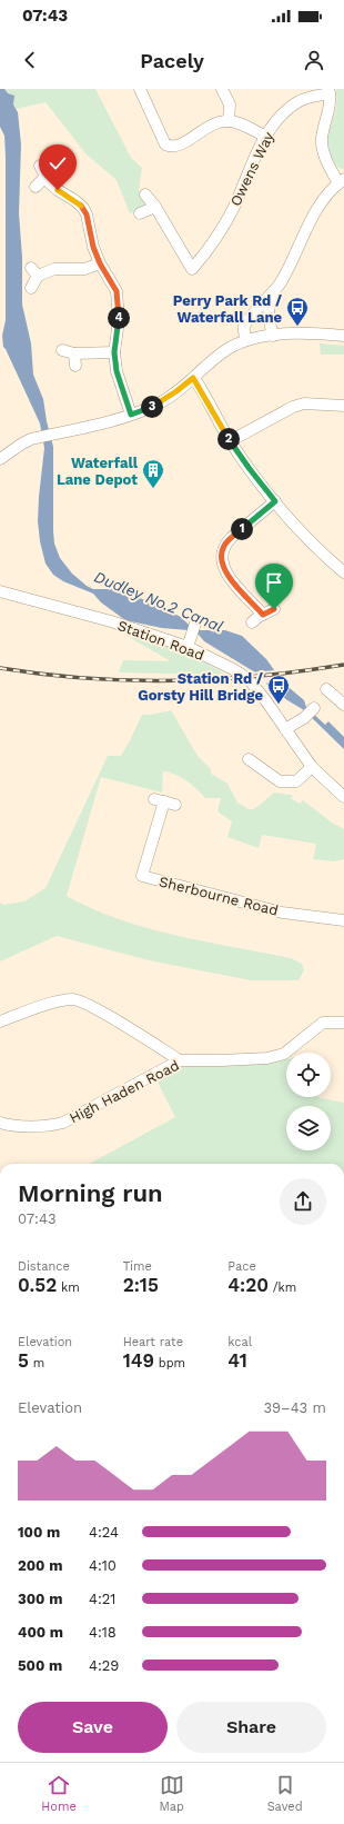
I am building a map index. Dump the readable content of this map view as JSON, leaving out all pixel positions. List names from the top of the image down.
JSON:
{
  "streets": {
    "street": [
      "Owens Way",
      "Station Road",
      "Sherbourne Road",
      "High Haden Road"
    ]
  },
  "water": ["Dudley No.2 Canal"],
  "places": {
    "bus stop": ["Perry Park Rd / Waterfall Lane", "Station Rd / Gorsty Hill Bridge"],
    "building": ["Waterfall Lane Depot"]
  },
  "page": {
    "status": "07:43",
    "header": "Pacely",
    "pins": [
      "4",
      "3",
      "2",
      "1"
    ],
    "heading": ["Morning run", "07:43"],
    "stats": [
      ["Distance", "0.52 km"],
      ["Time", "2:15"],
      ["Pace", "4:20 /km"],
      ["Elevation", "5 m"],
      ["Heart rate", "149 bpm"],
      ["kcal", "41"]
    ],
    "chart": ["Elevation", "39–43 m"],
    "list": [
      {
        "name": "100 m",
        "note": "4:24"
      },
      {
        "name": "200 m",
        "note": "4:10"
      },
      {
        "name": "300 m",
        "note": "4:21"
      },
      {
        "name": "400 m",
        "note": "4:18"
      },
      {
        "name": "500 m",
        "note": "4:29"
      }
    ],
    "buttons": ["Save", "Share"],
    "tabs": ["Home", "Map", "Saved"]
  }
}
